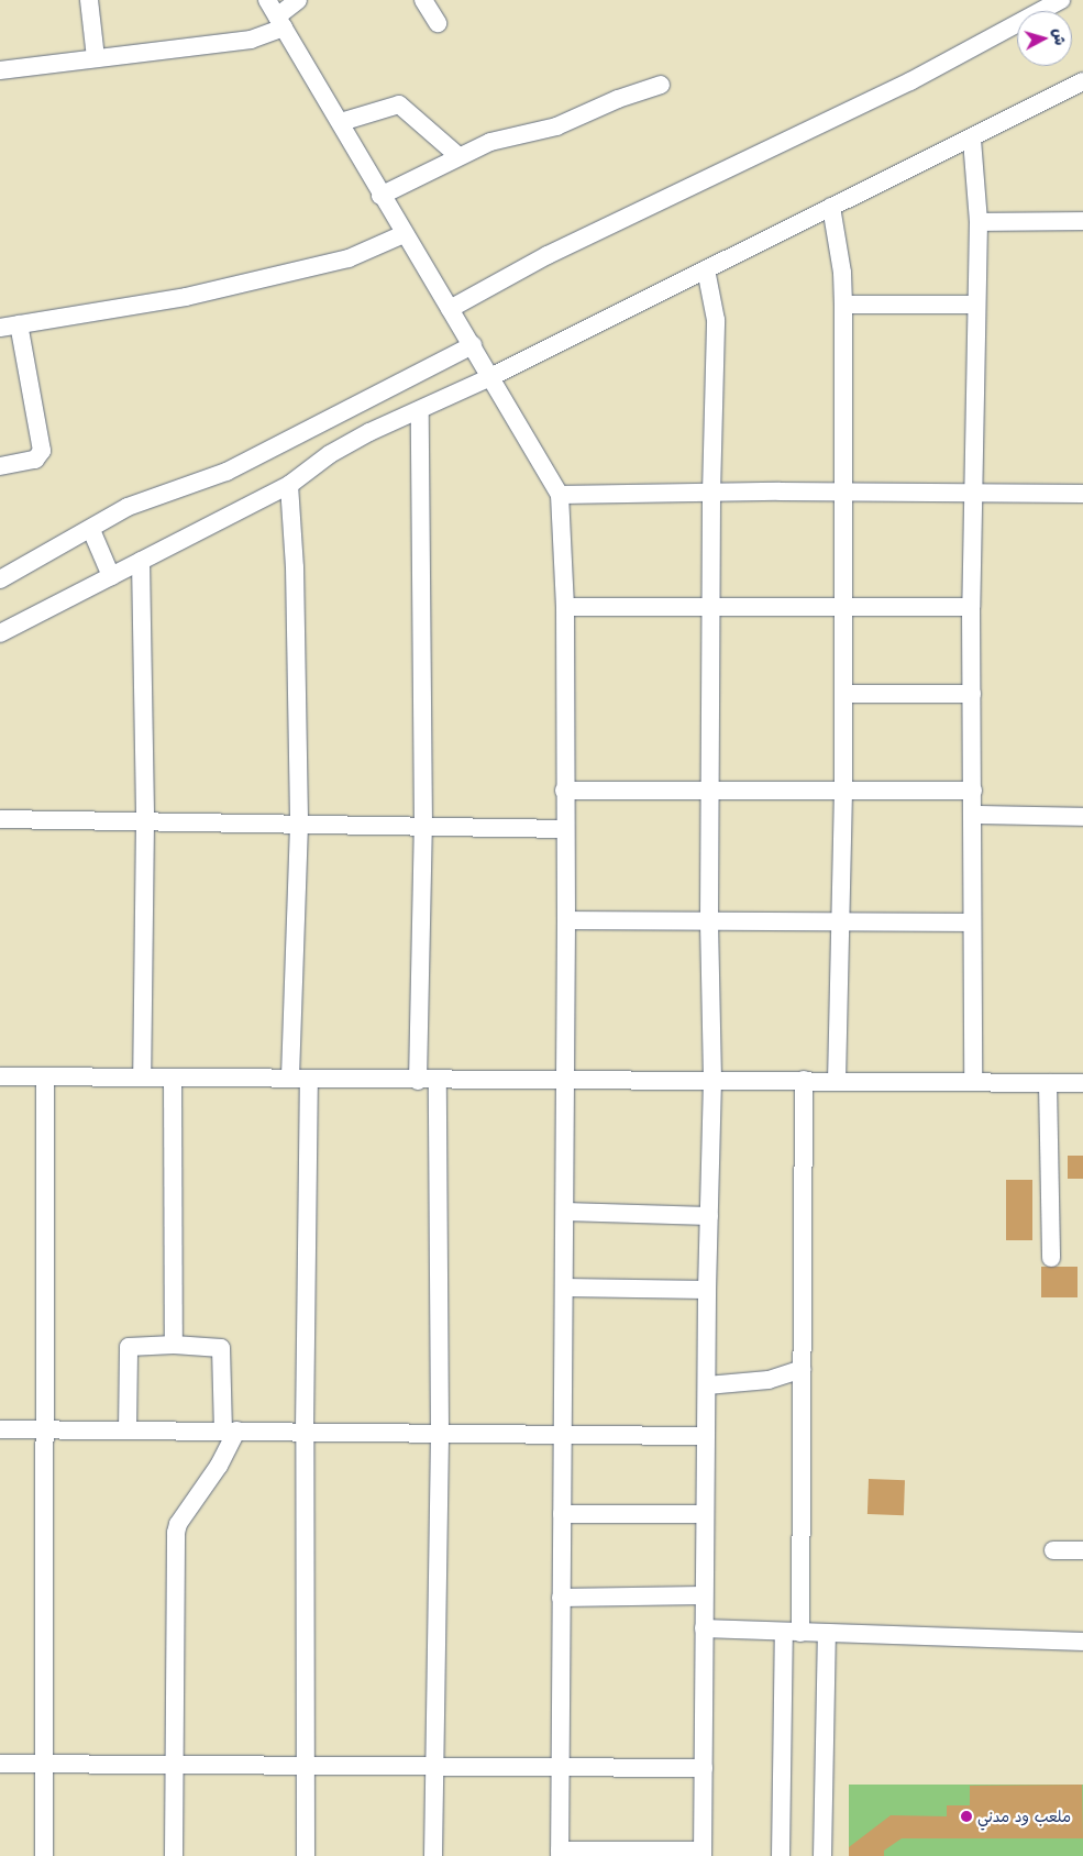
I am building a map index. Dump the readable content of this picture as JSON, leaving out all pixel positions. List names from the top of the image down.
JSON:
{
  "places": ["ملعب ود مدني"],
  "north": "right"
}
